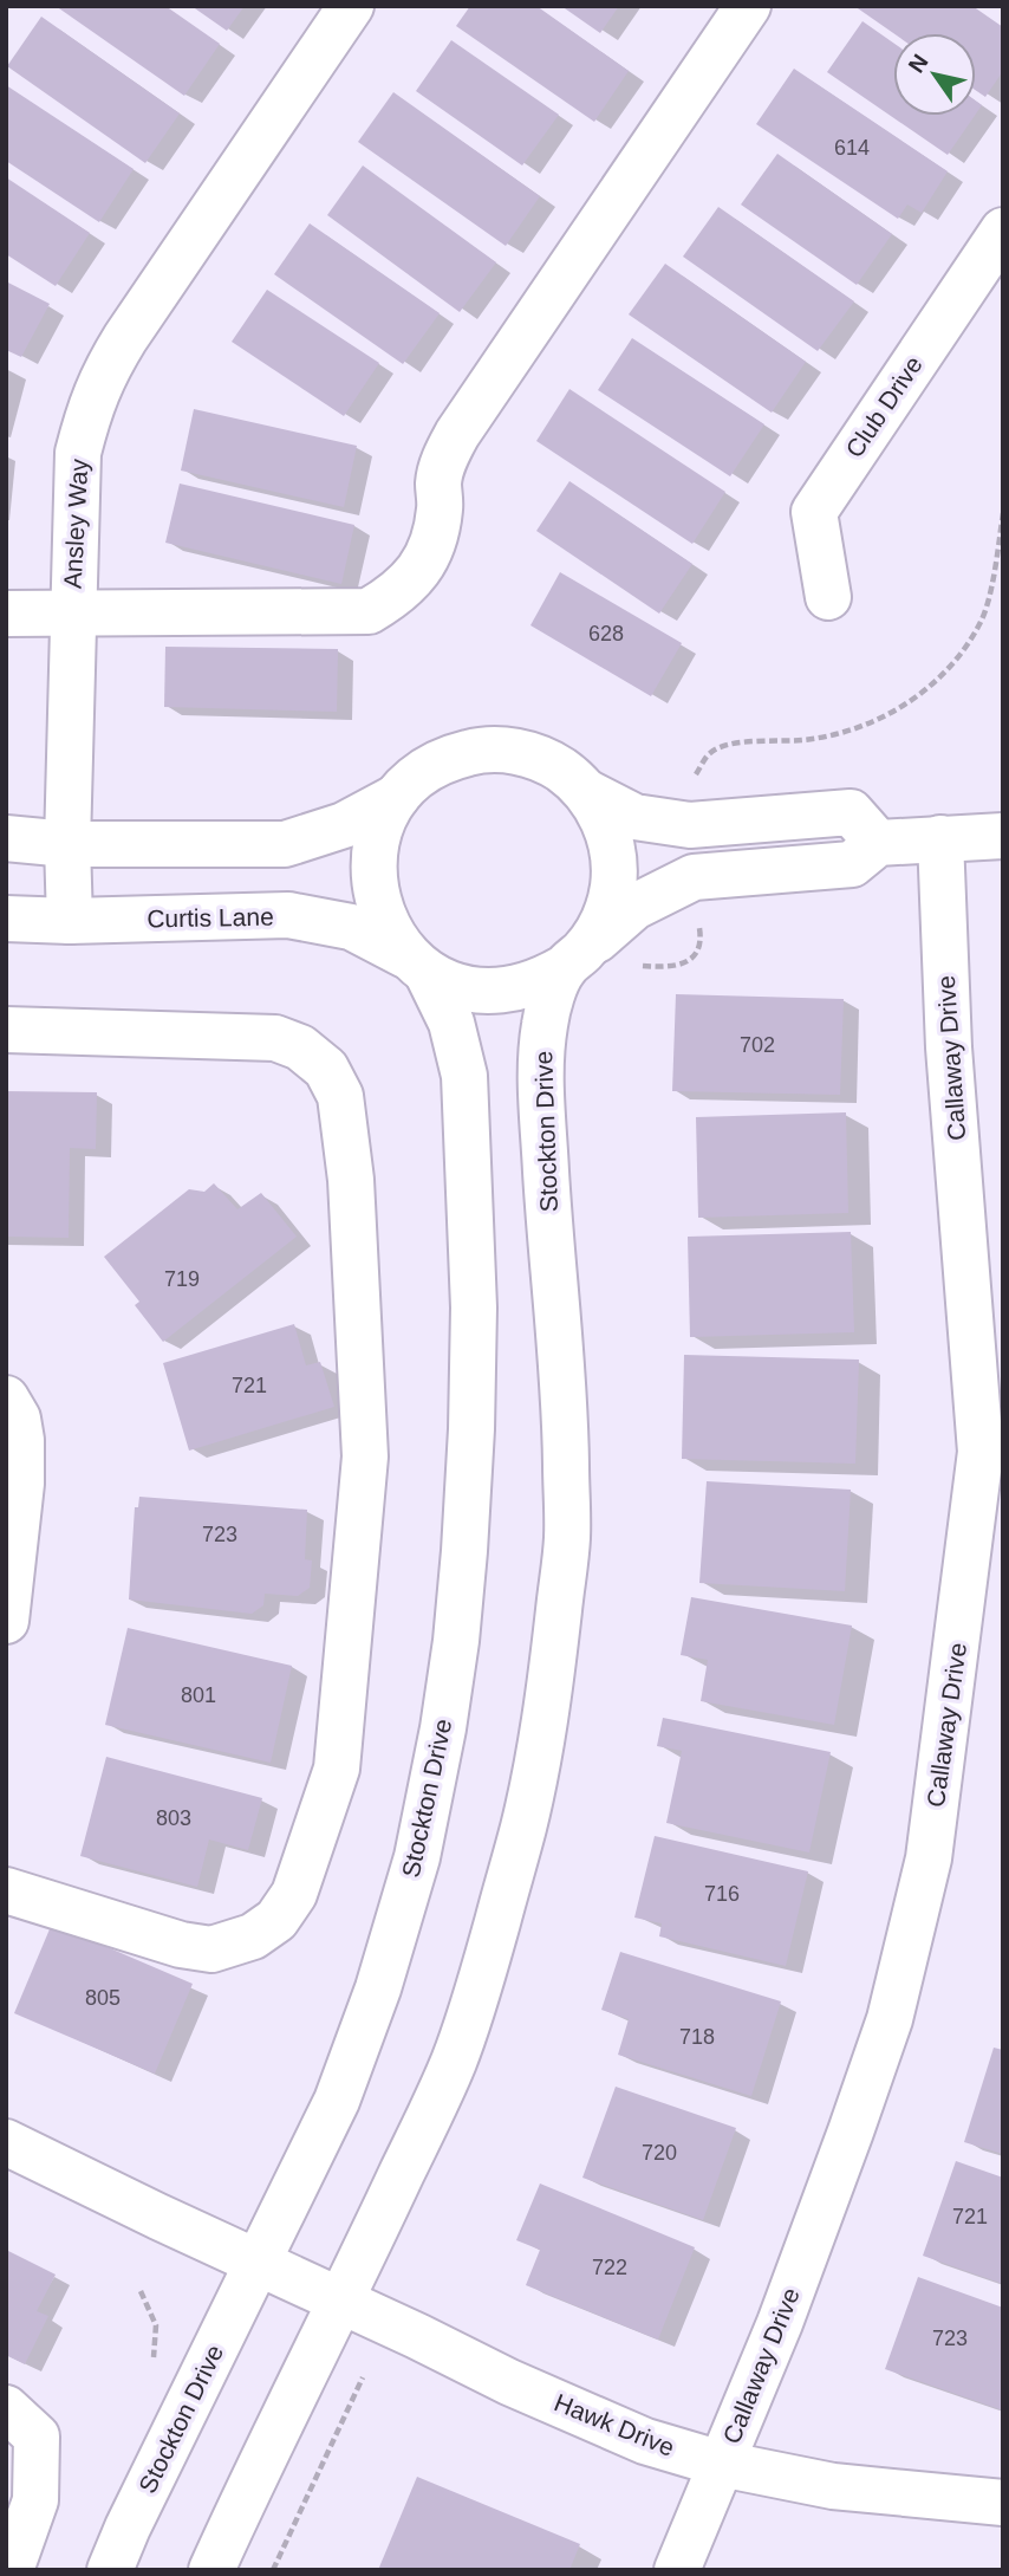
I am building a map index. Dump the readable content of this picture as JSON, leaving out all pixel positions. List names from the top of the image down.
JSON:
{
  "streets": {
    "street": [
      "Club Drive",
      "Ansley Way",
      "Curtis Lane",
      "Callaway Drive",
      "Stockton Drive",
      "Hawk Drive"
    ]
  },
  "crossings": [
    ["Ansley Way", "Curtis Lane"],
    ["Curtis Lane", "Stockton Drive"],
    ["Callaway Drive", "Hawk Drive"],
    ["Stockton Drive", "Hawk Drive"]
  ],
  "house_numbers": [
    "614",
    "628",
    "702",
    "719",
    "721",
    "723",
    "801",
    "803",
    "716",
    "805",
    "718",
    "720",
    "721",
    "722",
    "723"
  ],
  "north": "top left"
}
